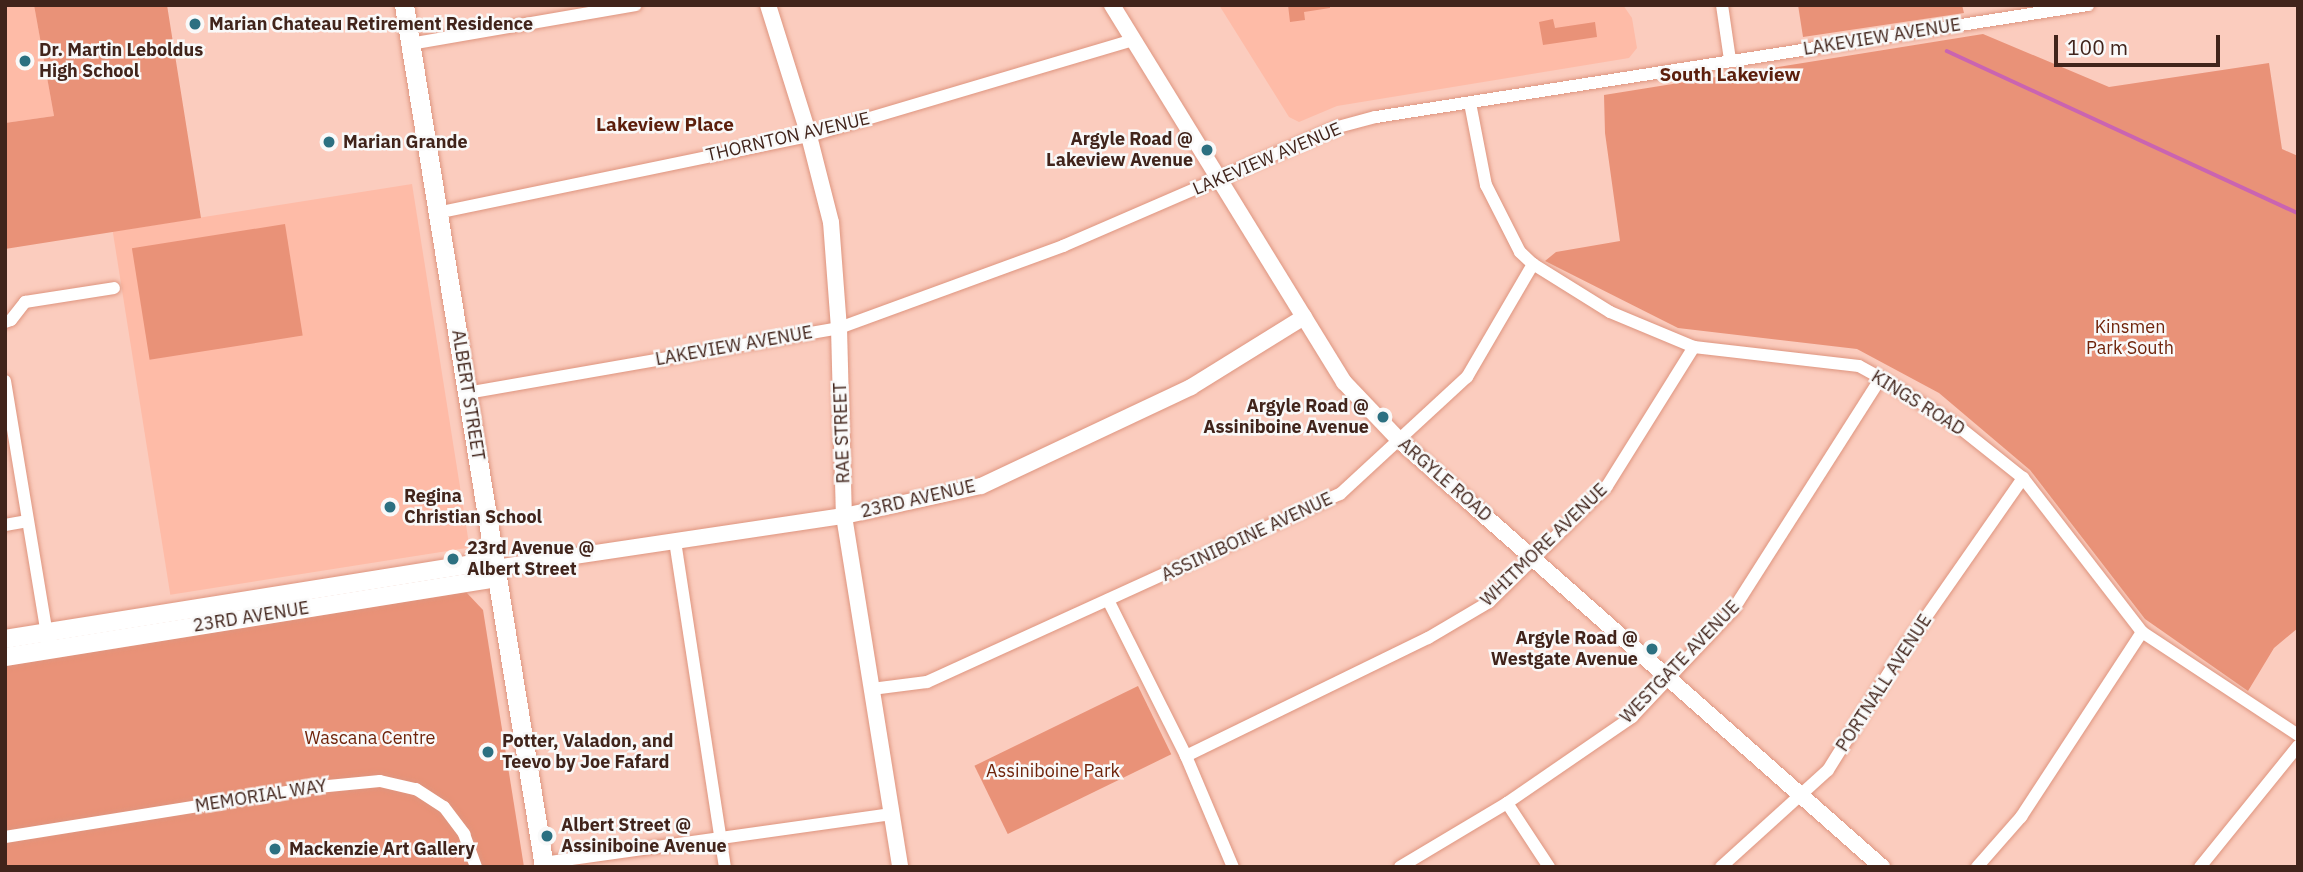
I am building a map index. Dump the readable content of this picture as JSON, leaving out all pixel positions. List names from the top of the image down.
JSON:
{
  "streets": {
    "main road": ["ALBERT STREET", "23RD AVENUE"],
    "street": [
      "LAKEVIEW AVENUE",
      "THORNTON AVENUE",
      "KINGS ROAD",
      "RAE STREET",
      "ARGYLE ROAD",
      "ASSINIBOINE AVENUE",
      "WHITMORE AVENUE",
      "WESTGATE AVENUE",
      "PORTNALL AVENUE",
      "MEMORIAL WAY"
    ]
  },
  "crossings": [
    ["LAKEVIEW AVENUE", "ALBERT STREET"],
    ["LAKEVIEW AVENUE", "KINGS ROAD"],
    ["LAKEVIEW AVENUE", "RAE STREET"],
    ["LAKEVIEW AVENUE", "ARGYLE ROAD"],
    ["THORNTON AVENUE", "ALBERT STREET"],
    ["THORNTON AVENUE", "RAE STREET"],
    ["THORNTON AVENUE", "ARGYLE ROAD"],
    ["ALBERT STREET", "23RD AVENUE"],
    ["KINGS ROAD", "ASSINIBOINE AVENUE"],
    ["KINGS ROAD", "WHITMORE AVENUE"],
    ["KINGS ROAD", "WESTGATE AVENUE"],
    ["KINGS ROAD", "PORTNALL AVENUE"],
    ["RAE STREET", "23RD AVENUE"],
    ["RAE STREET", "ASSINIBOINE AVENUE"],
    ["ARGYLE ROAD", "23RD AVENUE"],
    ["ARGYLE ROAD", "ASSINIBOINE AVENUE"],
    ["ARGYLE ROAD", "WHITMORE AVENUE"],
    ["ARGYLE ROAD", "WESTGATE AVENUE"],
    ["ARGYLE ROAD", "PORTNALL AVENUE"]
  ],
  "districts": ["South Lakeview", "Lakeview Place"],
  "parks": ["Kinsmen Park South", "Wascana Centre", "Assiniboine Park"],
  "places": [
    "Marian Chateau Retirement Residence",
    "Dr. Martin Leboldus High School",
    "Marian Grande",
    "Argyle Road @ Lakeview Avenue",
    "Argyle Road @ Assiniboine Avenue",
    "Regina Christian School",
    "23rd Avenue @ Albert Street",
    "Argyle Road @ Westgate Avenue",
    "Potter, Valadon, and Teevo by Joe Fafard",
    "Albert Street @ Assiniboine Avenue",
    "Mackenzie Art Gallery"
  ],
  "scale_bar": "100 m"
}
